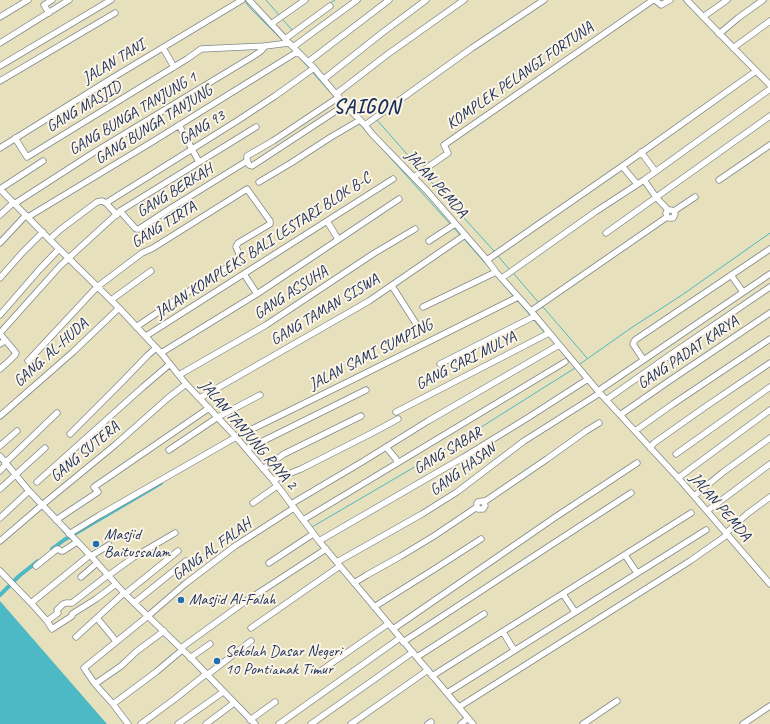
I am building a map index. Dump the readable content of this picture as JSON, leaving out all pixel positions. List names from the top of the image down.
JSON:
{
  "streets": {
    "street": [
      "JALAN TANI",
      "KOMPLEK PELANGI FORTUNA",
      "GANG MASJID",
      "GANG BUNGA TANJUNG 1",
      "GANG BUNGA TANJUNG",
      "GANG 93",
      "JALAN PEMDA",
      "GANG BERKAH",
      "GANG TIRTA",
      "JALAN KOMPLEKS BALI LESTARI BLOK B-C",
      "GANG ASSUHA",
      "GANG TAMAN SISWA",
      "GANG. AL-HUDA",
      "GANG PADAT KARYA",
      "JALAN SAMI SUMPING",
      "GANG SARI MULYA",
      "JALAN TANJUNG RAYA 2",
      "GANG SABAR",
      "GANG SUTERA",
      "GANG HASAN",
      "GANG AL FALAH"
    ]
  },
  "crossings": [
    ["JALAN TANI", "GANG MASJID"],
    ["KOMPLEK PELANGI FORTUNA", "JALAN PEMDA"],
    ["GANG BUNGA TANJUNG 1", "JALAN TANJUNG RAYA 2"],
    ["GANG BUNGA TANJUNG", "JALAN PEMDA"],
    ["GANG BUNGA TANJUNG", "JALAN TANJUNG RAYA 2"],
    ["GANG 93", "JALAN PEMDA"],
    ["GANG 93", "JALAN TANJUNG RAYA 2"],
    ["JALAN PEMDA", "GANG BERKAH"],
    ["JALAN PEMDA", "GANG TAMAN SISWA"],
    ["JALAN PEMDA", "GANG PADAT KARYA"],
    ["JALAN PEMDA", "JALAN SAMI SUMPING"],
    ["JALAN PEMDA", "GANG SARI MULYA"],
    ["JALAN PEMDA", "GANG SABAR"],
    ["JALAN PEMDA", "GANG HASAN"],
    ["JALAN PEMDA", "GANG AL FALAH"],
    ["GANG TIRTA", "JALAN TANJUNG RAYA 2"],
    ["JALAN KOMPLEKS BALI LESTARI BLOK B-C", "JALAN TANJUNG RAYA 2"],
    ["GANG ASSUHA", "JALAN TANJUNG RAYA 2"],
    ["GANG TAMAN SISWA", "JALAN TANJUNG RAYA 2"],
    ["GANG. AL-HUDA", "JALAN TANJUNG RAYA 2"],
    ["JALAN SAMI SUMPING", "JALAN TANJUNG RAYA 2"],
    ["JALAN TANJUNG RAYA 2", "GANG SABAR"],
    ["JALAN TANJUNG RAYA 2", "GANG SUTERA"],
    ["JALAN TANJUNG RAYA 2", "GANG HASAN"],
    ["JALAN TANJUNG RAYA 2", "GANG AL FALAH"]
  ],
  "districts": ["SAIGON"],
  "places": ["Masjid Baitussalam", "Masjid Al-Falah", "Sekolah Dasar Negeri 10 Pontianak Timur"]
}
